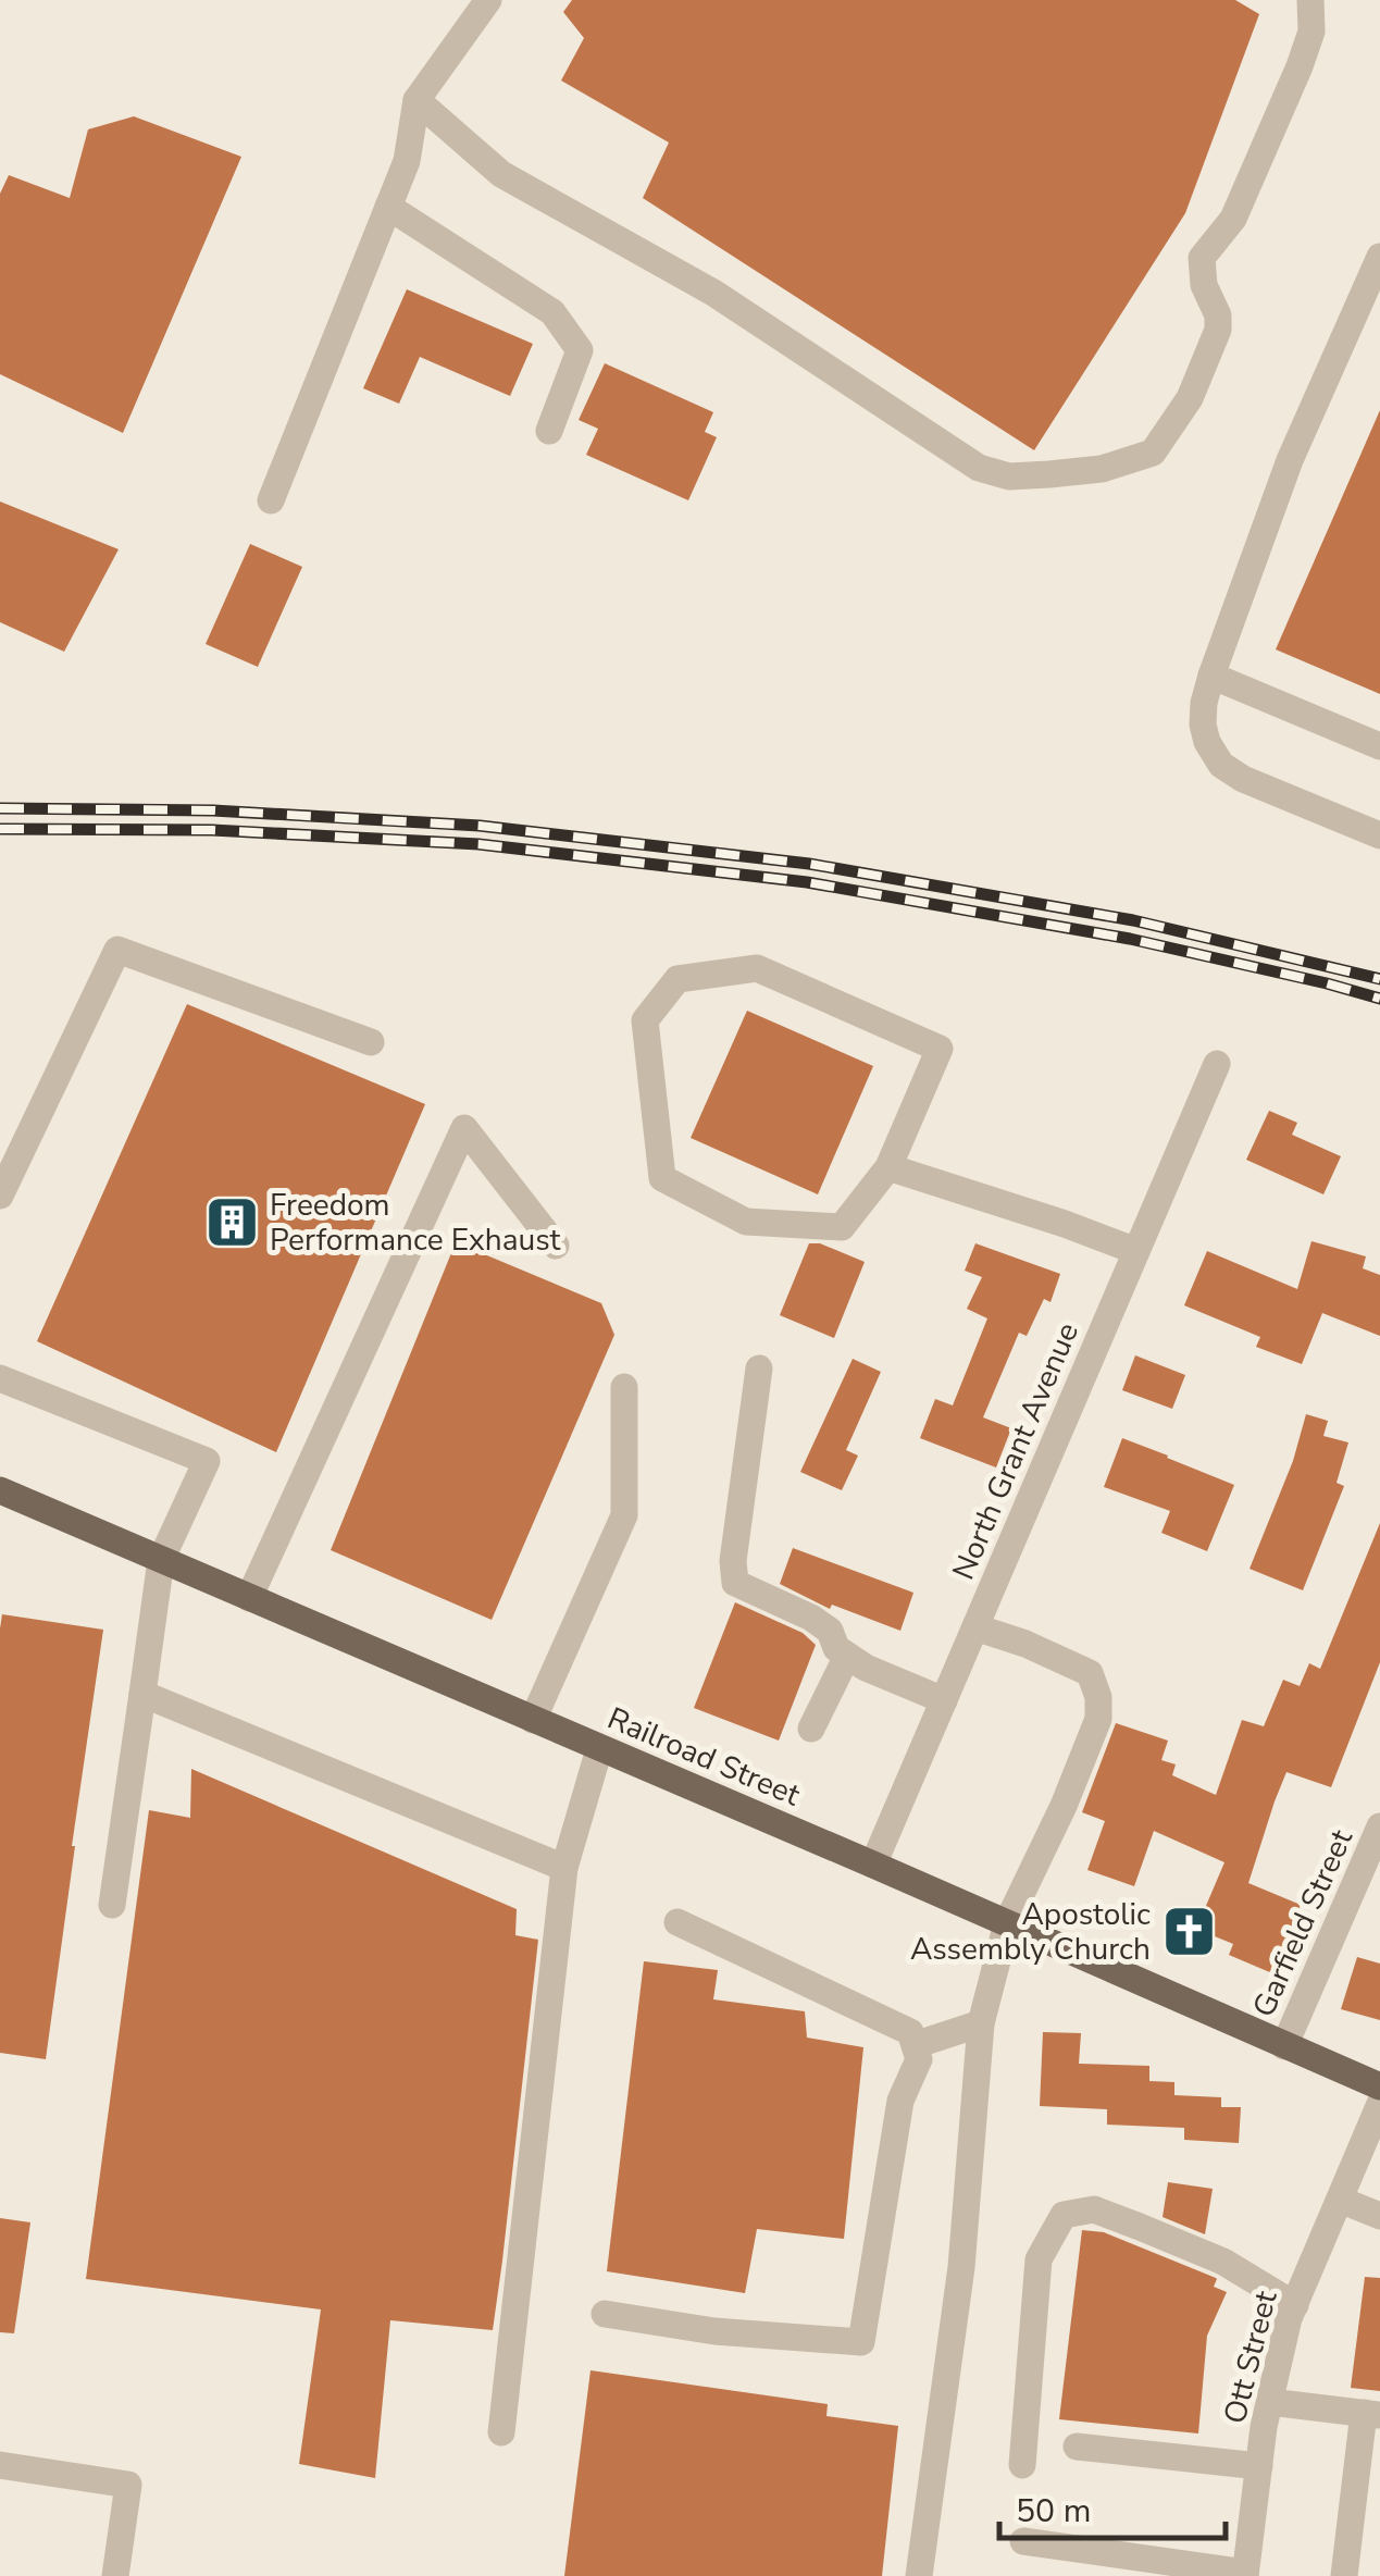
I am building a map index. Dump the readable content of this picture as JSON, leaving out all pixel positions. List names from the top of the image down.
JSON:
{
  "streets": {
    "main road": ["Railroad Street"],
    "street": ["North Grant Avenue", "Garfield Street", "Ott Street"]
  },
  "crossings": [
    ["North Grant Avenue", "Railroad Street"],
    ["Railroad Street", "Garfield Street"]
  ],
  "places": {
    "building": ["Freedom Performance Exhaust"],
    "church": ["Apostolic Assembly Church"]
  },
  "scale_bar": "50 m"
}
